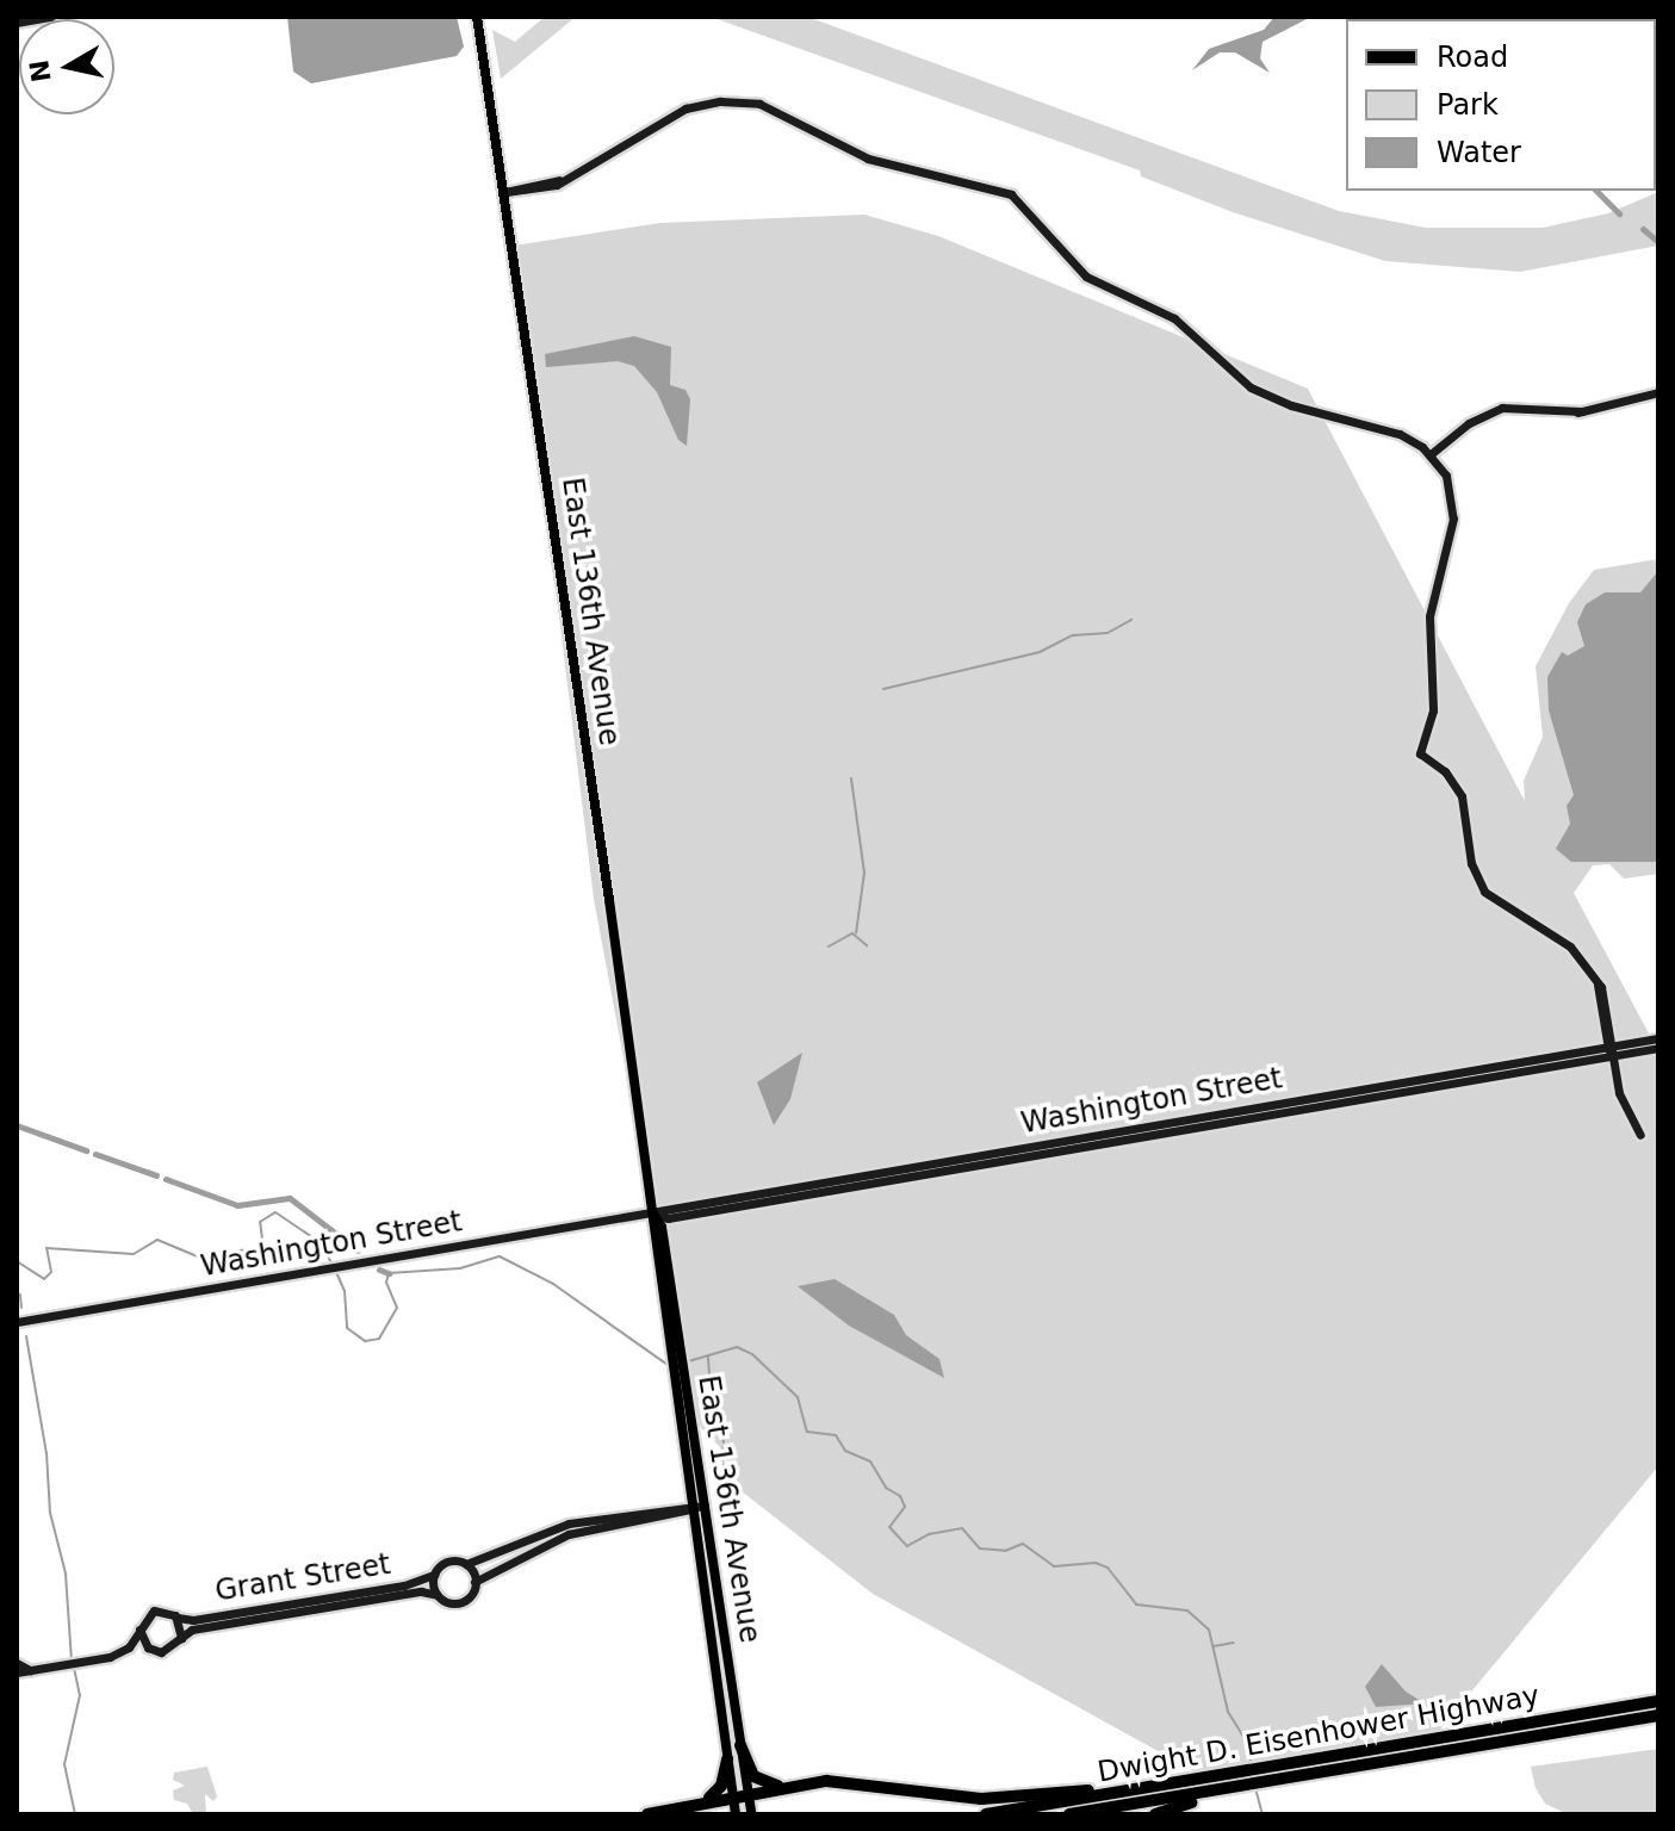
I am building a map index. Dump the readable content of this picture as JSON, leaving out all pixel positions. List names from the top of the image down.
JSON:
{
  "streets": {
    "highway": ["Dwight D. Eisenhower Highway"],
    "main road": ["East 136th Avenue"],
    "street": ["Washington Street", "Grant Street"]
  },
  "crossings": [
    ["East 136th Avenue", "Washington Street"]
  ],
  "legend": ["Road", "Park", "Water"],
  "north": "left"
}
